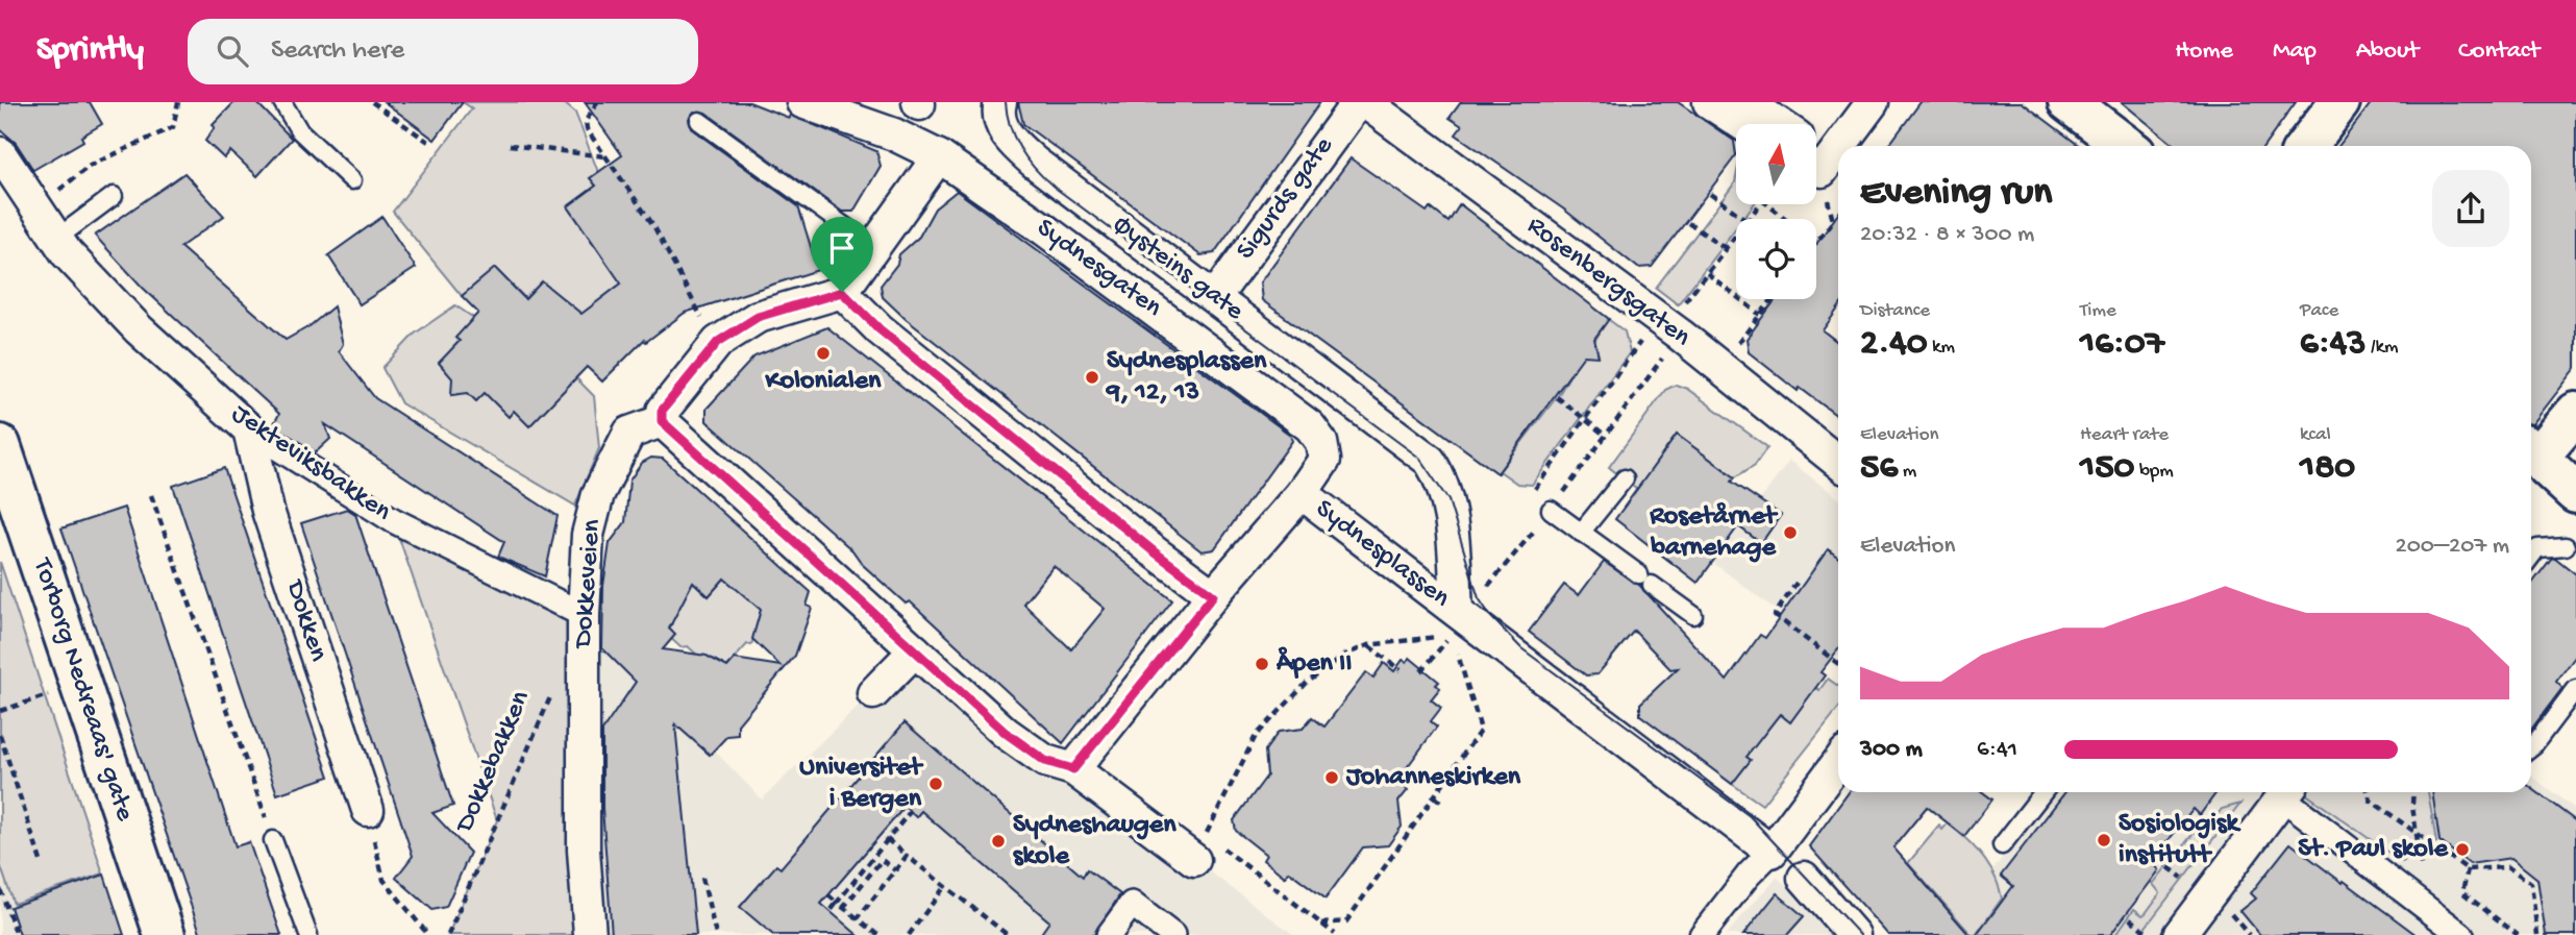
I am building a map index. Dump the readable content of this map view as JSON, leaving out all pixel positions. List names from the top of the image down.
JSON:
{
  "streets": {
    "main road": ["Torborg Nedreaas' gate"],
    "street": [
      "Sigurds gate",
      "Sydnesgaten",
      "Øysteins gate",
      "Rosenbergsgaten",
      "Jekteviksbakken",
      "Sydnesplassen",
      "Dokkeveien",
      "Dokken"
    ],
    "path": ["Dokkebakken"]
  },
  "crossings": [
    ["Sigurds gate", "Øysteins gate"],
    ["Sydnesgaten", "Sydnesplassen"],
    ["Øysteins gate", "Sydnesplassen"],
    ["Jekteviksbakken", "Dokkeveien"],
    ["Jekteviksbakken", "Dokken"]
  ],
  "places": [
    "Kolonialen",
    "Sydnesplassen 9, 12, 13",
    "Rosetårnet barnehage",
    "Åpen II",
    "Johanneskirken",
    "Universitet i Bergen",
    "Sosiologisk institutt",
    "Sydneshaugen skole",
    "St. Paul skole"
  ],
  "north": "top",
  "page": {
    "header": "Sprintly",
    "search": "Search here",
    "nav": [
      "Home",
      "Map",
      "About",
      "Contact"
    ],
    "heading": ["Evening run", "20:32 · 8 × 300 m"],
    "stats": [
      ["Distance", "2.40 km"],
      ["Time", "16:07"],
      ["Pace", "6:43 /km"],
      ["Elevation", "56 m"],
      ["Heart rate", "150 bpm"],
      ["kcal", "180"]
    ],
    "chart": ["Elevation", "200–207 m"],
    "list": [
      {
        "name": "300 m",
        "note": "6:41"
      }
    ]
  }
}
